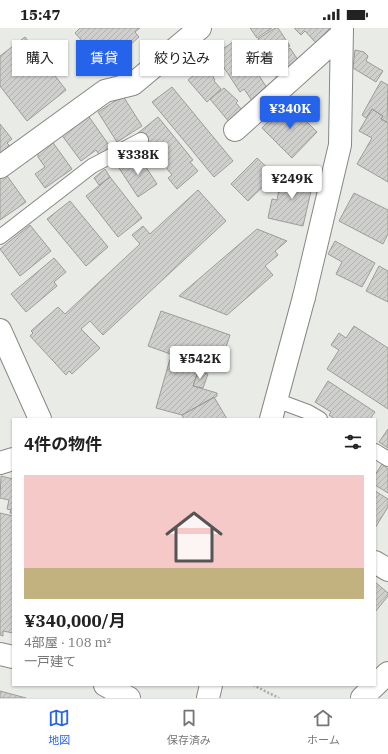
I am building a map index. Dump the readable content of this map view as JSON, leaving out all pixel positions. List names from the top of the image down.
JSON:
{
  "page": {
    "status": "15:47",
    "chip": [
      "購入",
      "賃貸",
      "絞り込み",
      "新着"
    ],
    "price": [
      "¥340K",
      "¥338K",
      "¥249K",
      "¥542K"
    ],
    "heading": "4件の物件",
    "list": [
      {
        "name": "¥340,000/月",
        "note": "4部屋 · 108 m² · 一戸建て"
      }
    ],
    "tabs": ["地図", "保存済み", "ホーム"]
  }
}
